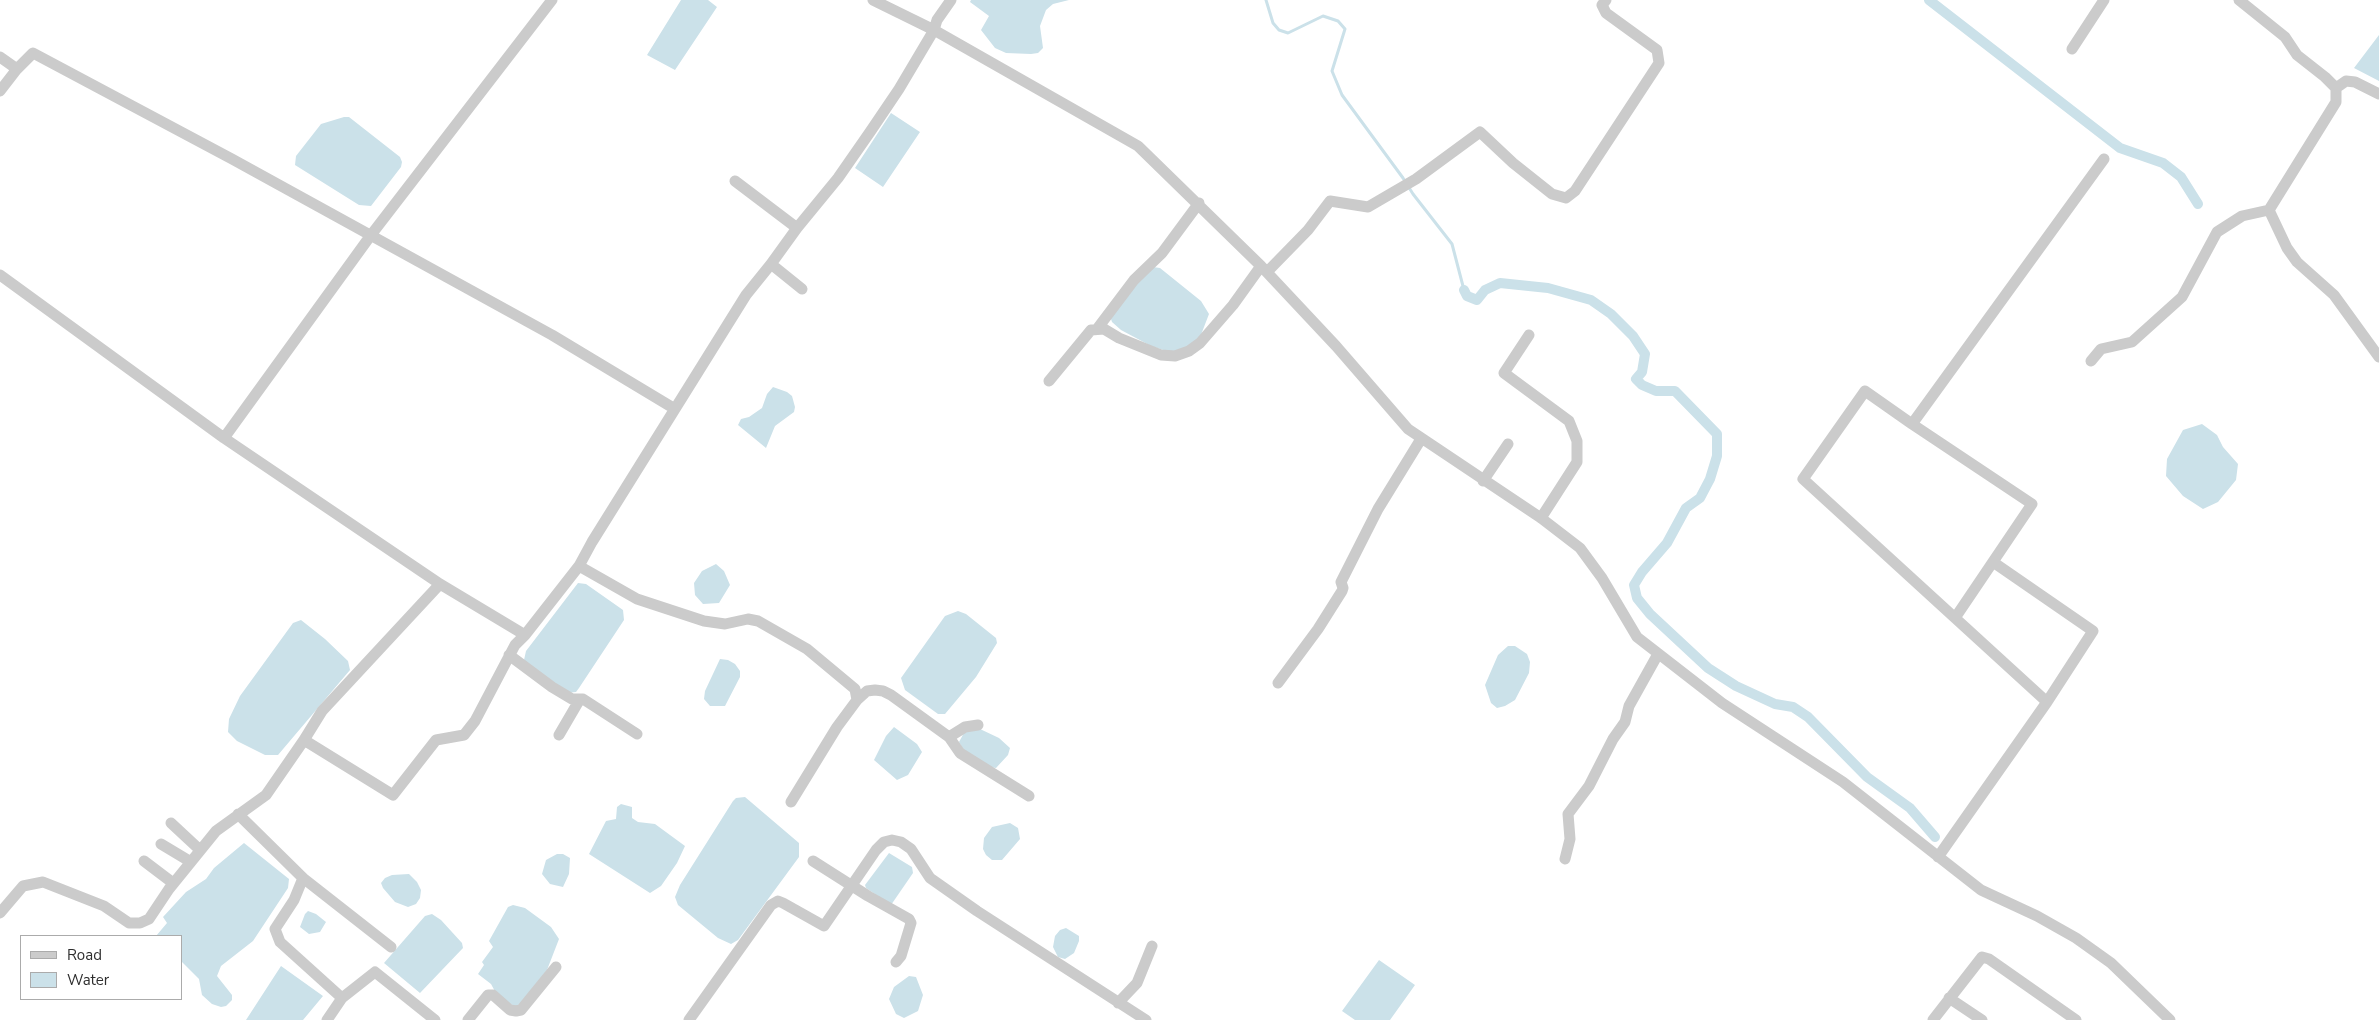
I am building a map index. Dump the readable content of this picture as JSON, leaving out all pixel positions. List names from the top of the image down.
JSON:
{
  "legend": ["Road", "Water"]
}
